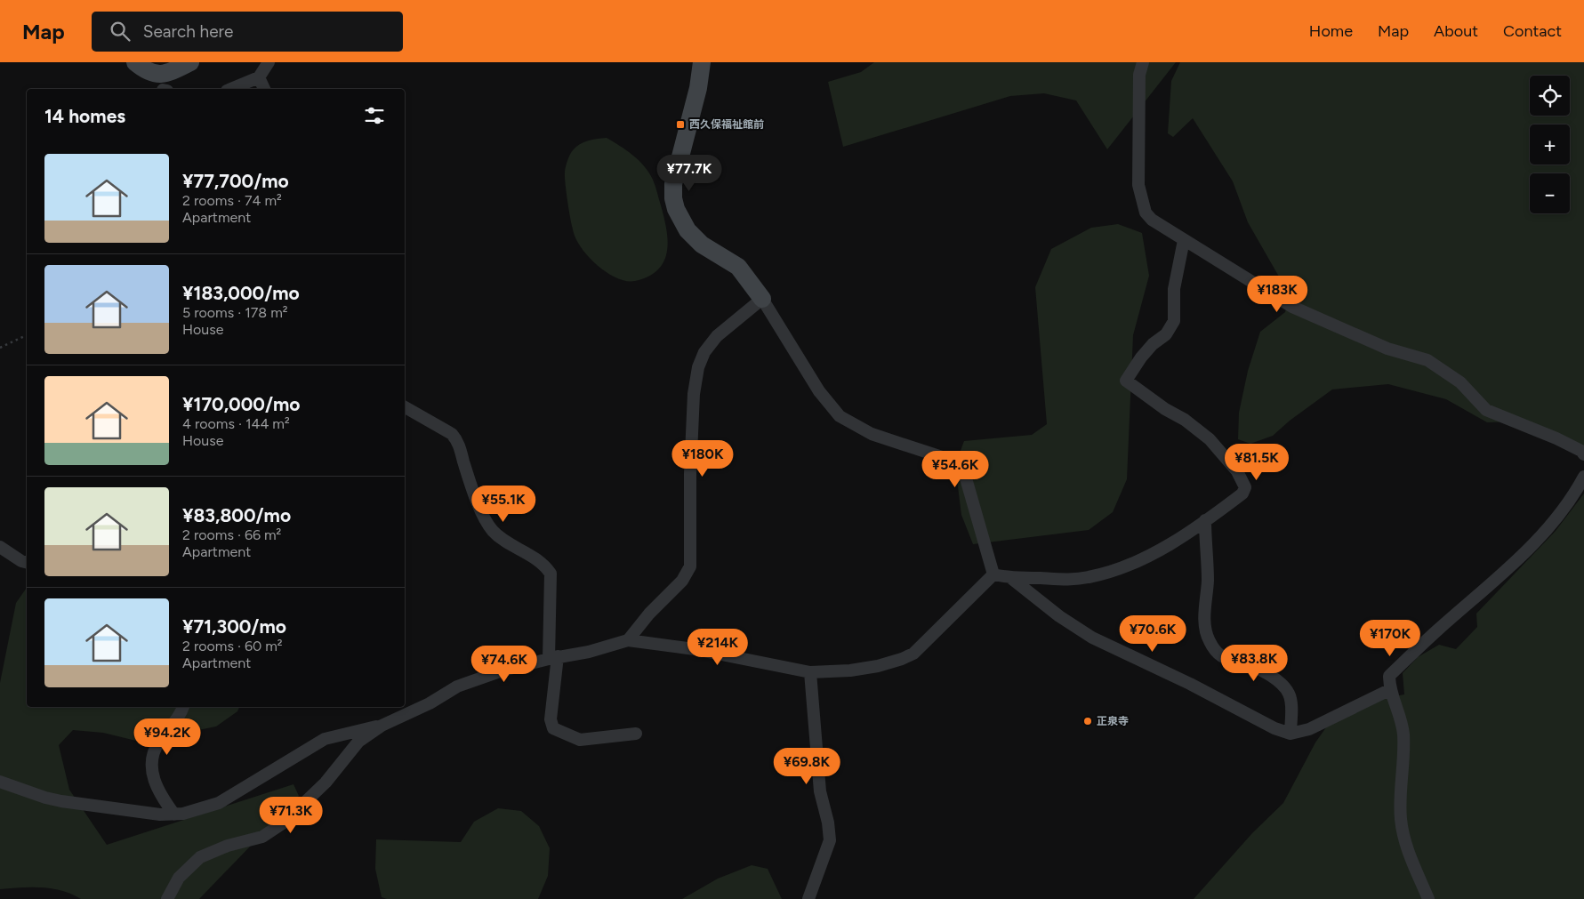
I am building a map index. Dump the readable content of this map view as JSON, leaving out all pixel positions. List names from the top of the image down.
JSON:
{
  "places": {
    "transit": ["西久保福祉館前"],
    "other": ["正泉寺"]
  },
  "page": {
    "header": "Map",
    "search": "Search here",
    "nav": [
      "Home",
      "Map",
      "About",
      "Contact"
    ],
    "map_buttons": ["+", "−"],
    "heading": "14 homes",
    "list": [
      {
        "name": "¥77,700/mo",
        "note": "2 rooms · 74 m² · Apartment"
      },
      {
        "name": "¥183,000/mo",
        "note": "5 rooms · 178 m² · House"
      },
      {
        "name": "¥170,000/mo",
        "note": "4 rooms · 144 m² · House"
      },
      {
        "name": "¥83,800/mo",
        "note": "2 rooms · 66 m² · Apartment"
      },
      {
        "name": "¥71,300/mo",
        "note": "2 rooms · 60 m² · Apartment"
      }
    ],
    "price": [
      "¥77.7K",
      "¥183K",
      "¥180K",
      "¥81.5K",
      "¥54.6K",
      "¥55.1K",
      "¥70.6K",
      "¥170K",
      "¥214K",
      "¥83.8K",
      "¥74.6K",
      "¥94.2K",
      "¥69.8K",
      "¥71.3K"
    ]
  }
}
